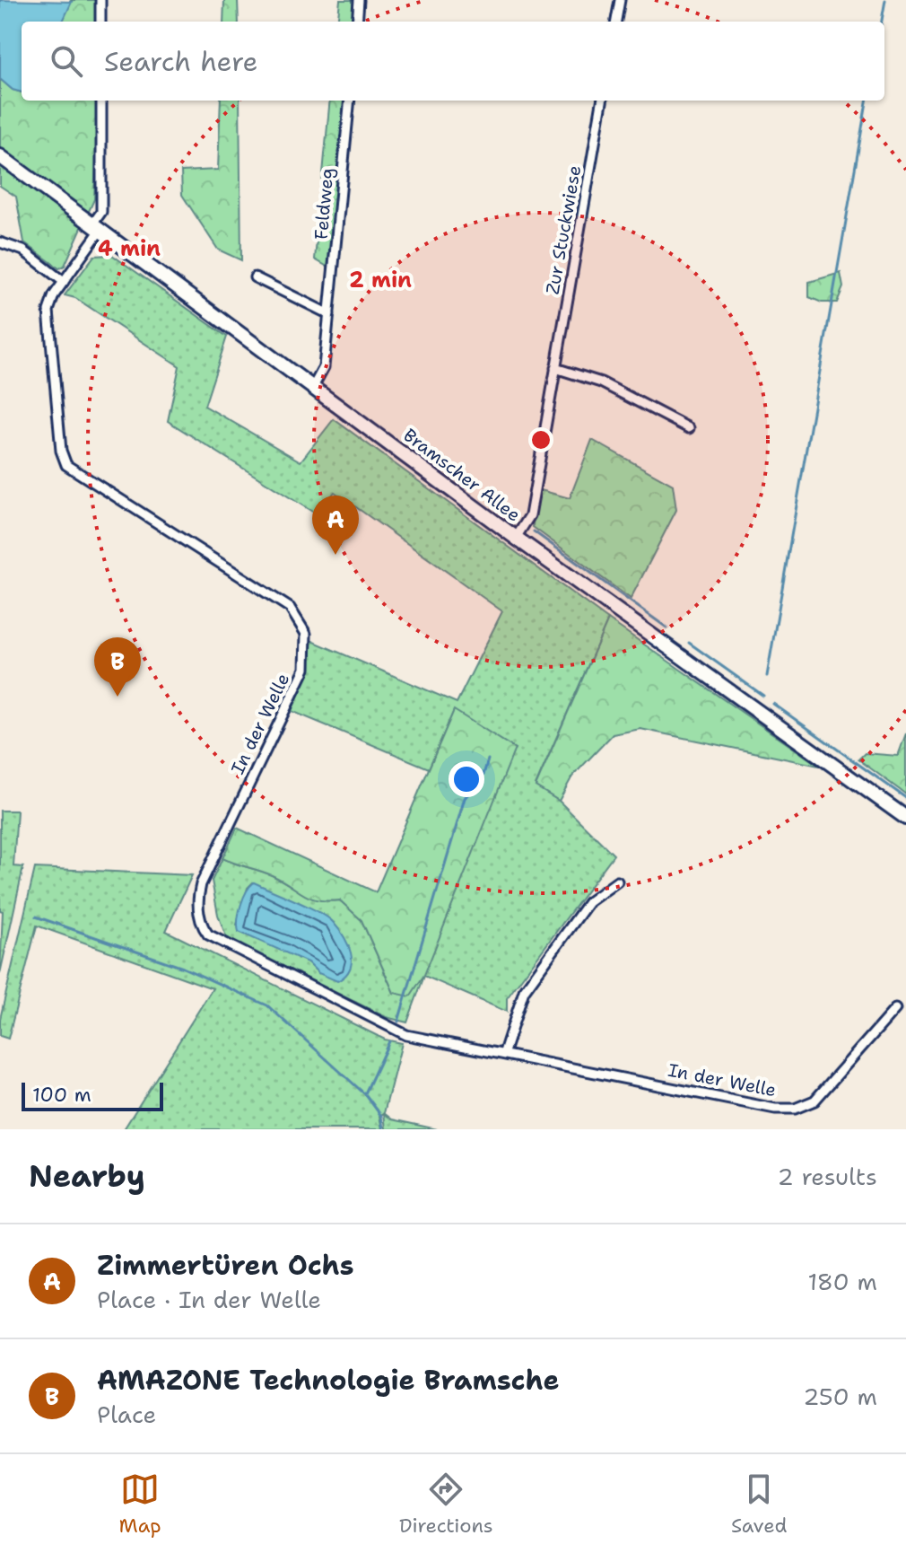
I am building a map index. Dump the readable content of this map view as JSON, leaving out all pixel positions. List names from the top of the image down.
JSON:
{
  "streets": {
    "main road": ["Bramscher Allee"],
    "street": ["Feldweg", "Zur Stuckwiese", "In der Welle"]
  },
  "crossings": [
    ["Feldweg", "Bramscher Allee"],
    ["Zur Stuckwiese", "Bramscher Allee"],
    ["Bramscher Allee", "In der Welle"]
  ],
  "scale_bar": "100 m",
  "page": {
    "search": "Search here",
    "pins": ["A", "B"],
    "scale": "100 m",
    "heading": ["Nearby", "2 results"],
    "list": [
      {
        "mark": "A",
        "name": "Zimmertüren Ochs",
        "note": "Place · In der Welle",
        "value": "180 m"
      },
      {
        "mark": "B",
        "name": "AMAZONE Technologie Bramsche",
        "note": "Place",
        "value": "250 m"
      }
    ],
    "nav": ["Map", "Directions", "Saved"]
  },
  "rings": ["4 min", "2 min"]
}
